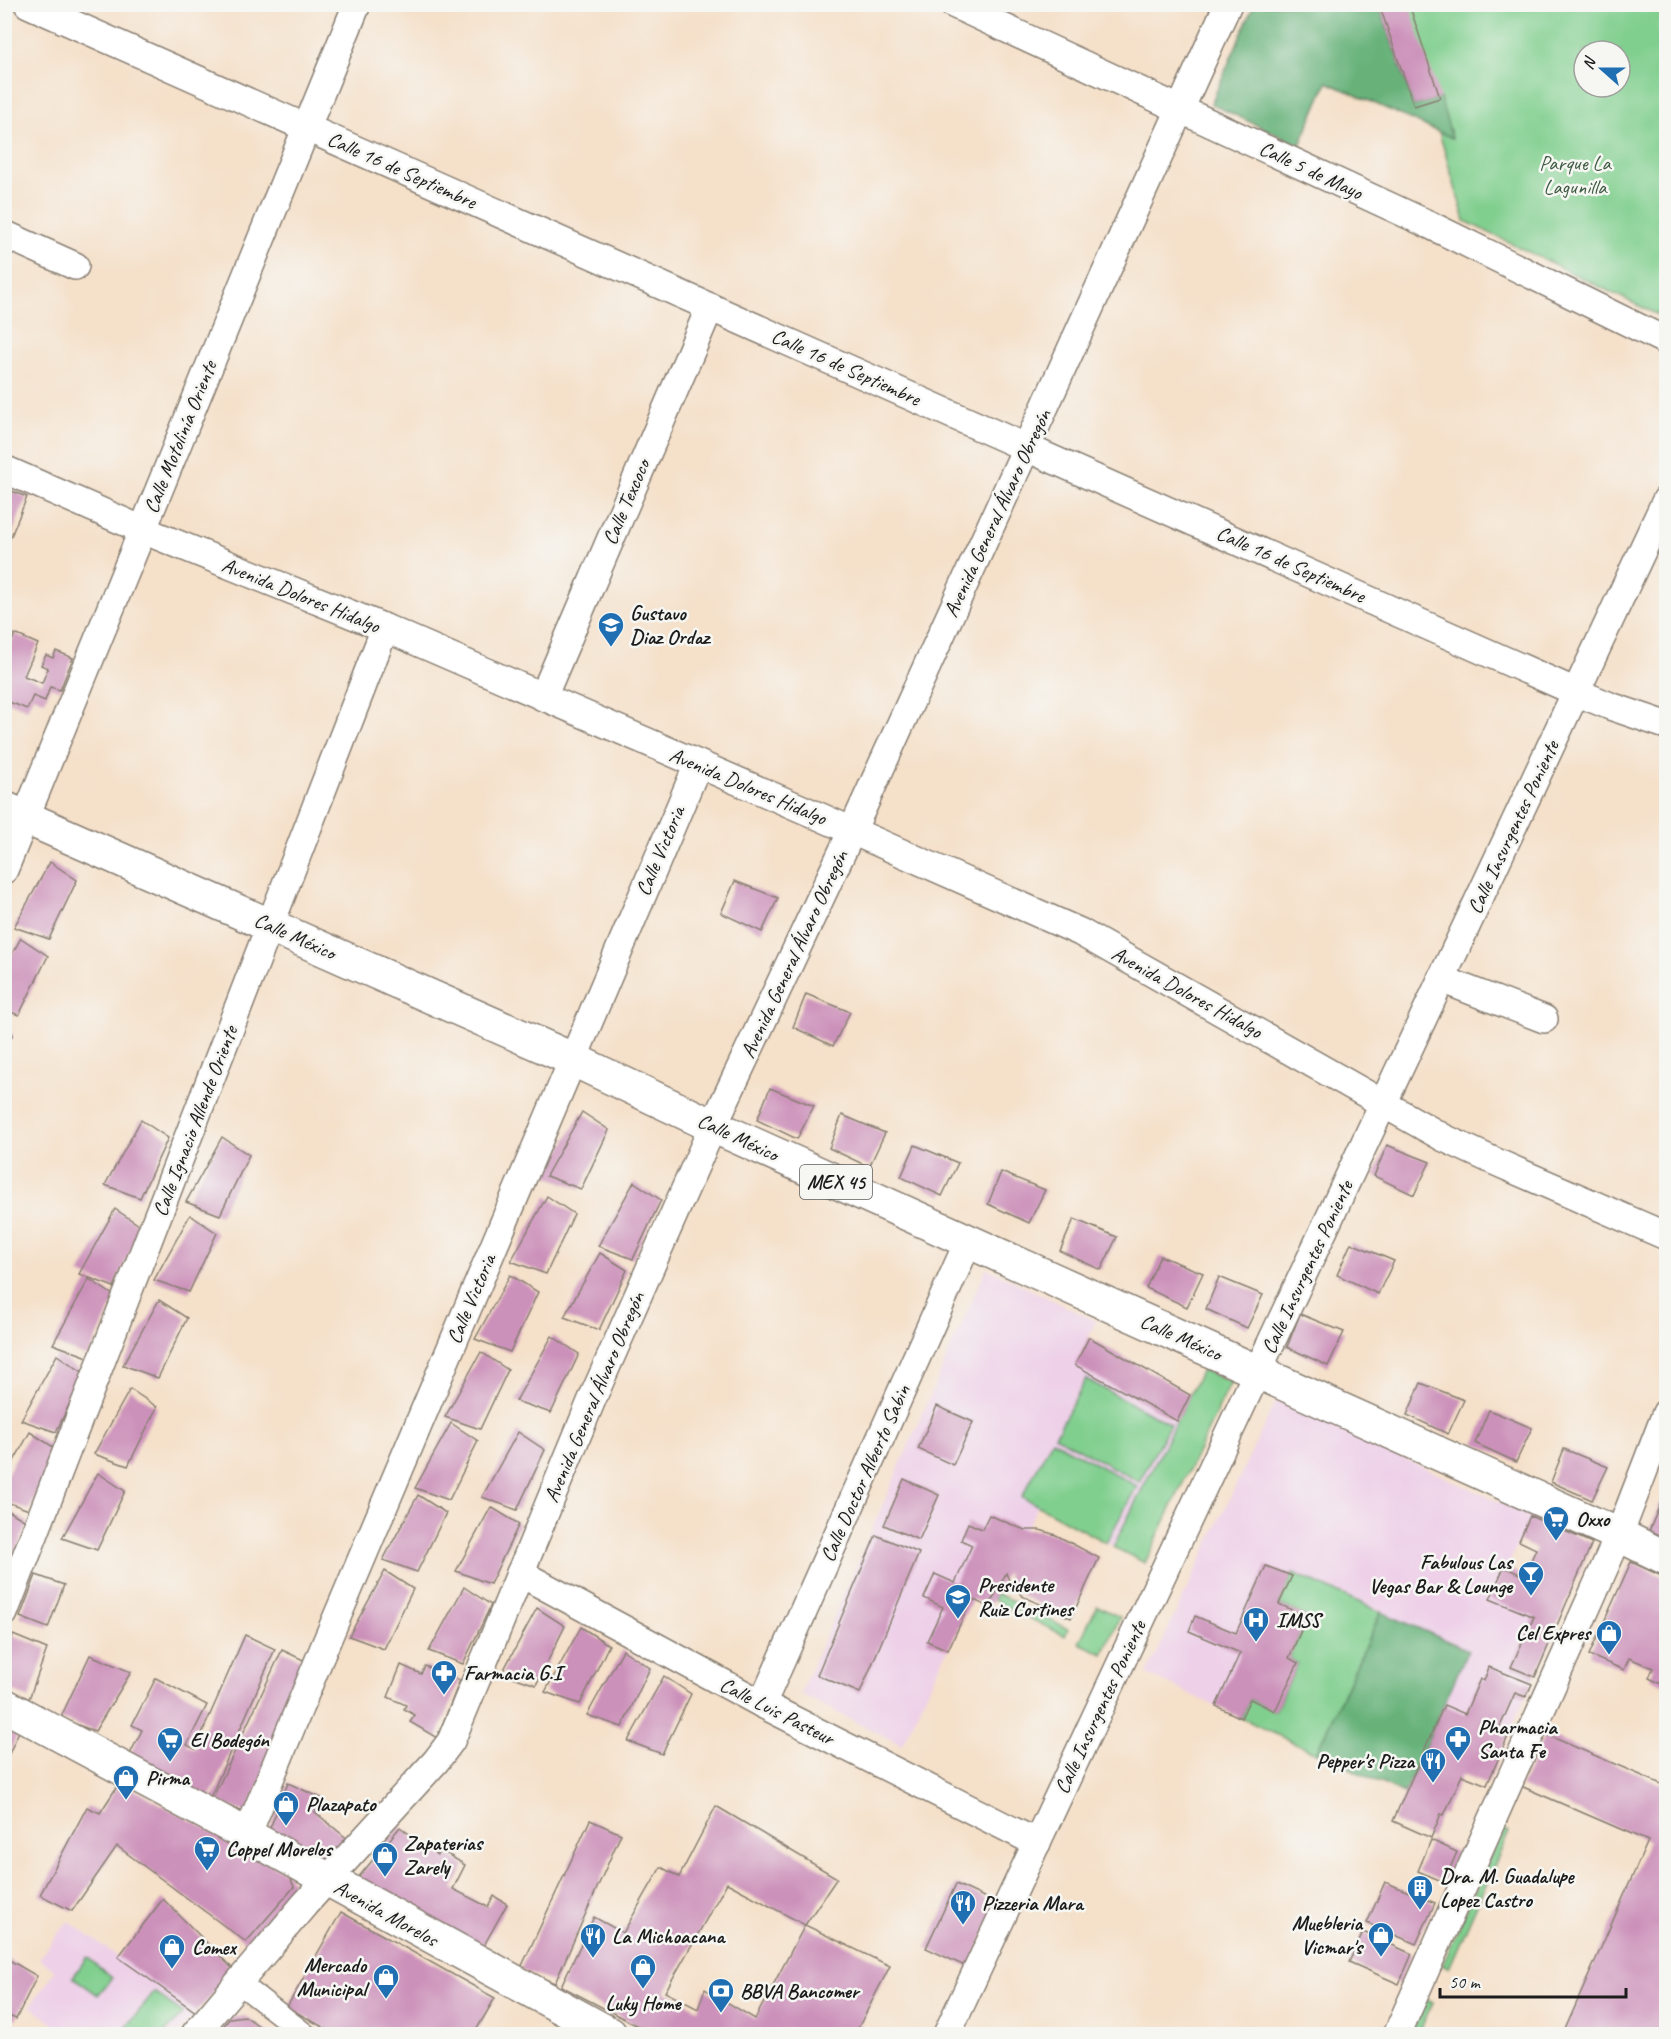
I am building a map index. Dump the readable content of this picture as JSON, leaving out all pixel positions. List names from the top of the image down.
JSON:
{
  "streets": {
    "main road": ["Calle México", "MEX 45", "Avenida Morelos"],
    "street": [
      "Calle 16 de Septiembre",
      "Calle 5 de Mayo",
      "Calle Motolinía Oriente",
      "Calle Texcoco",
      "Avenida General Álvaro Obregón",
      "Avenida Dolores Hidalgo",
      "Calle Insurgentes Poniente",
      "Calle Victoria",
      "Calle Ignacio Allende Oriente",
      "Calle Doctor Alberto Sabin",
      "Calle Luis Pasteur"
    ]
  },
  "crossings": [
    ["Calle 16 de Septiembre", "Calle Motolinía Oriente"],
    ["Calle 16 de Septiembre", "Calle Texcoco"],
    ["Calle 16 de Septiembre", "Avenida General Álvaro Obregón"],
    ["Calle 16 de Septiembre", "Calle Insurgentes Poniente"],
    ["Calle 5 de Mayo", "Avenida General Álvaro Obregón"],
    ["Calle Motolinía Oriente", "Avenida Dolores Hidalgo"],
    ["Calle Motolinía Oriente", "Calle México"],
    ["Calle Texcoco", "Avenida Dolores Hidalgo"],
    ["Avenida General Álvaro Obregón", "Avenida Dolores Hidalgo"],
    ["Avenida General Álvaro Obregón", "Calle México"],
    ["Avenida General Álvaro Obregón", "Calle Luis Pasteur"],
    ["Avenida General Álvaro Obregón", "Avenida Morelos"],
    ["Avenida Dolores Hidalgo", "Calle Insurgentes Poniente"],
    ["Avenida Dolores Hidalgo", "Calle Victoria"],
    ["Avenida Dolores Hidalgo", "Calle Ignacio Allende Oriente"],
    ["Calle Insurgentes Poniente", "Calle México"],
    ["Calle Insurgentes Poniente", "Calle Luis Pasteur"],
    ["Calle Victoria", "Calle México"],
    ["Calle Victoria", "Avenida Morelos"],
    ["Calle México", "Calle Ignacio Allende Oriente"],
    ["Calle México", "Calle Doctor Alberto Sabin"],
    ["Calle Doctor Alberto Sabin", "Calle Luis Pasteur"]
  ],
  "parks": ["Parque La Lagunilla"],
  "places": {
    "school or university": ["Gustavo Diaz Ordaz", "Presidente Ruiz Cortines"],
    "supermarket": ["Oxxo", "El Bodegón", "Coppel Morelos"],
    "bar": ["Fabulous Las Vegas Bar & Lounge"],
    "hospital": ["IMSS"],
    "shop": [
      "Cel Expres",
      "Pirma",
      "Plazapato",
      "Zapaterias Zarely",
      "Muebleria Vicmar's",
      "Comex",
      "Luky Home",
      "Mercado Municipal"
    ],
    "pharmacy": ["Farmacia G.I", "Pharmacia Santa Fe"],
    "restaurant": ["Pepper's Pizza", "Pizzeria Mara", "La Michoacana"],
    "building": ["Dra. M. Guadalupe Lopez Castro"],
    "bank": ["BBVA Bancomer"]
  },
  "scale_bar": "50 m",
  "north": "left"
}
